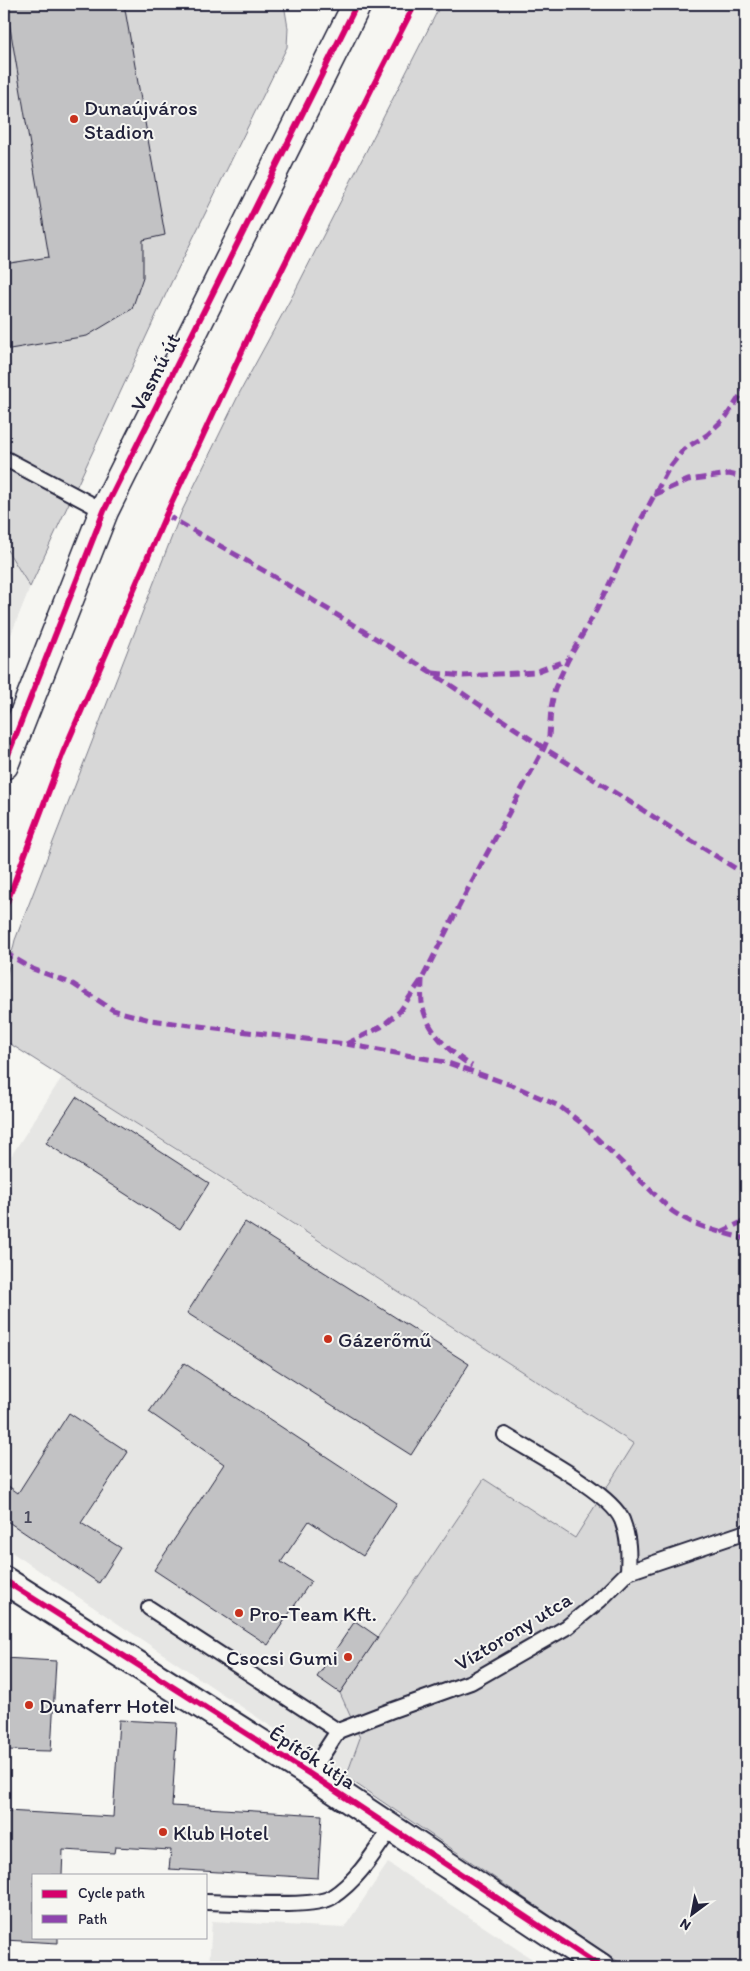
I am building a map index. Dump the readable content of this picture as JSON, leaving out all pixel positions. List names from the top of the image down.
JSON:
{
  "streets": {
    "street": ["Vasmű út", "Építők útja"],
    "lane": ["Víztorony utca"]
  },
  "places": [
    "Dunaújváros Stadion",
    "Gázerőmű",
    "Pro-Team Kft.",
    "Csocsi Gumi",
    "Dunaferr Hotel",
    "Klub Hotel"
  ],
  "house_numbers": ["1"],
  "legend": ["Cycle path", "Path"],
  "north": "bottom left"
}
